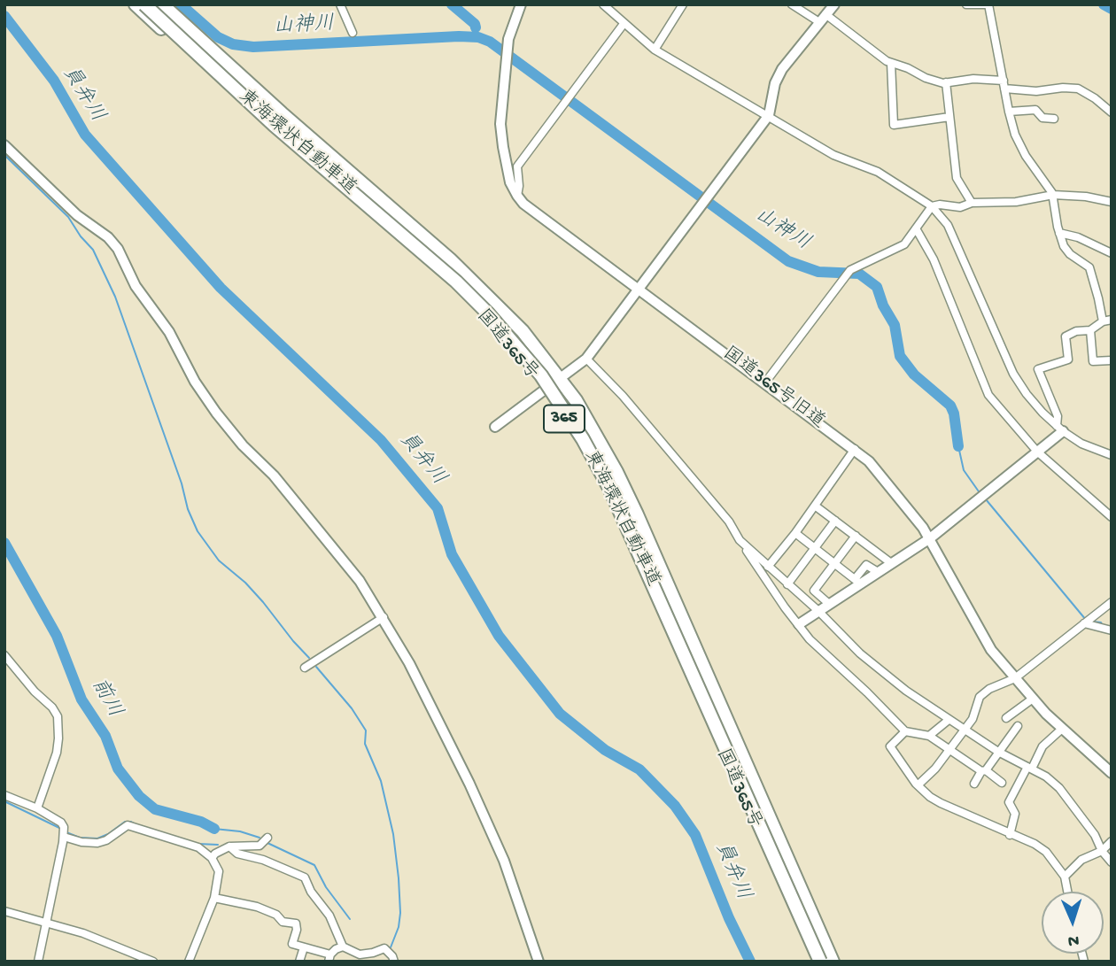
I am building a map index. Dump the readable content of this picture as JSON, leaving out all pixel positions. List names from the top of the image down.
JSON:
{
  "streets": {
    "highway": ["東海環状自動車道", "国道365号", "365"],
    "street": ["国道365号旧道"]
  },
  "water": ["山神川", "員弁川", "前川"],
  "north": "bottom"
}
